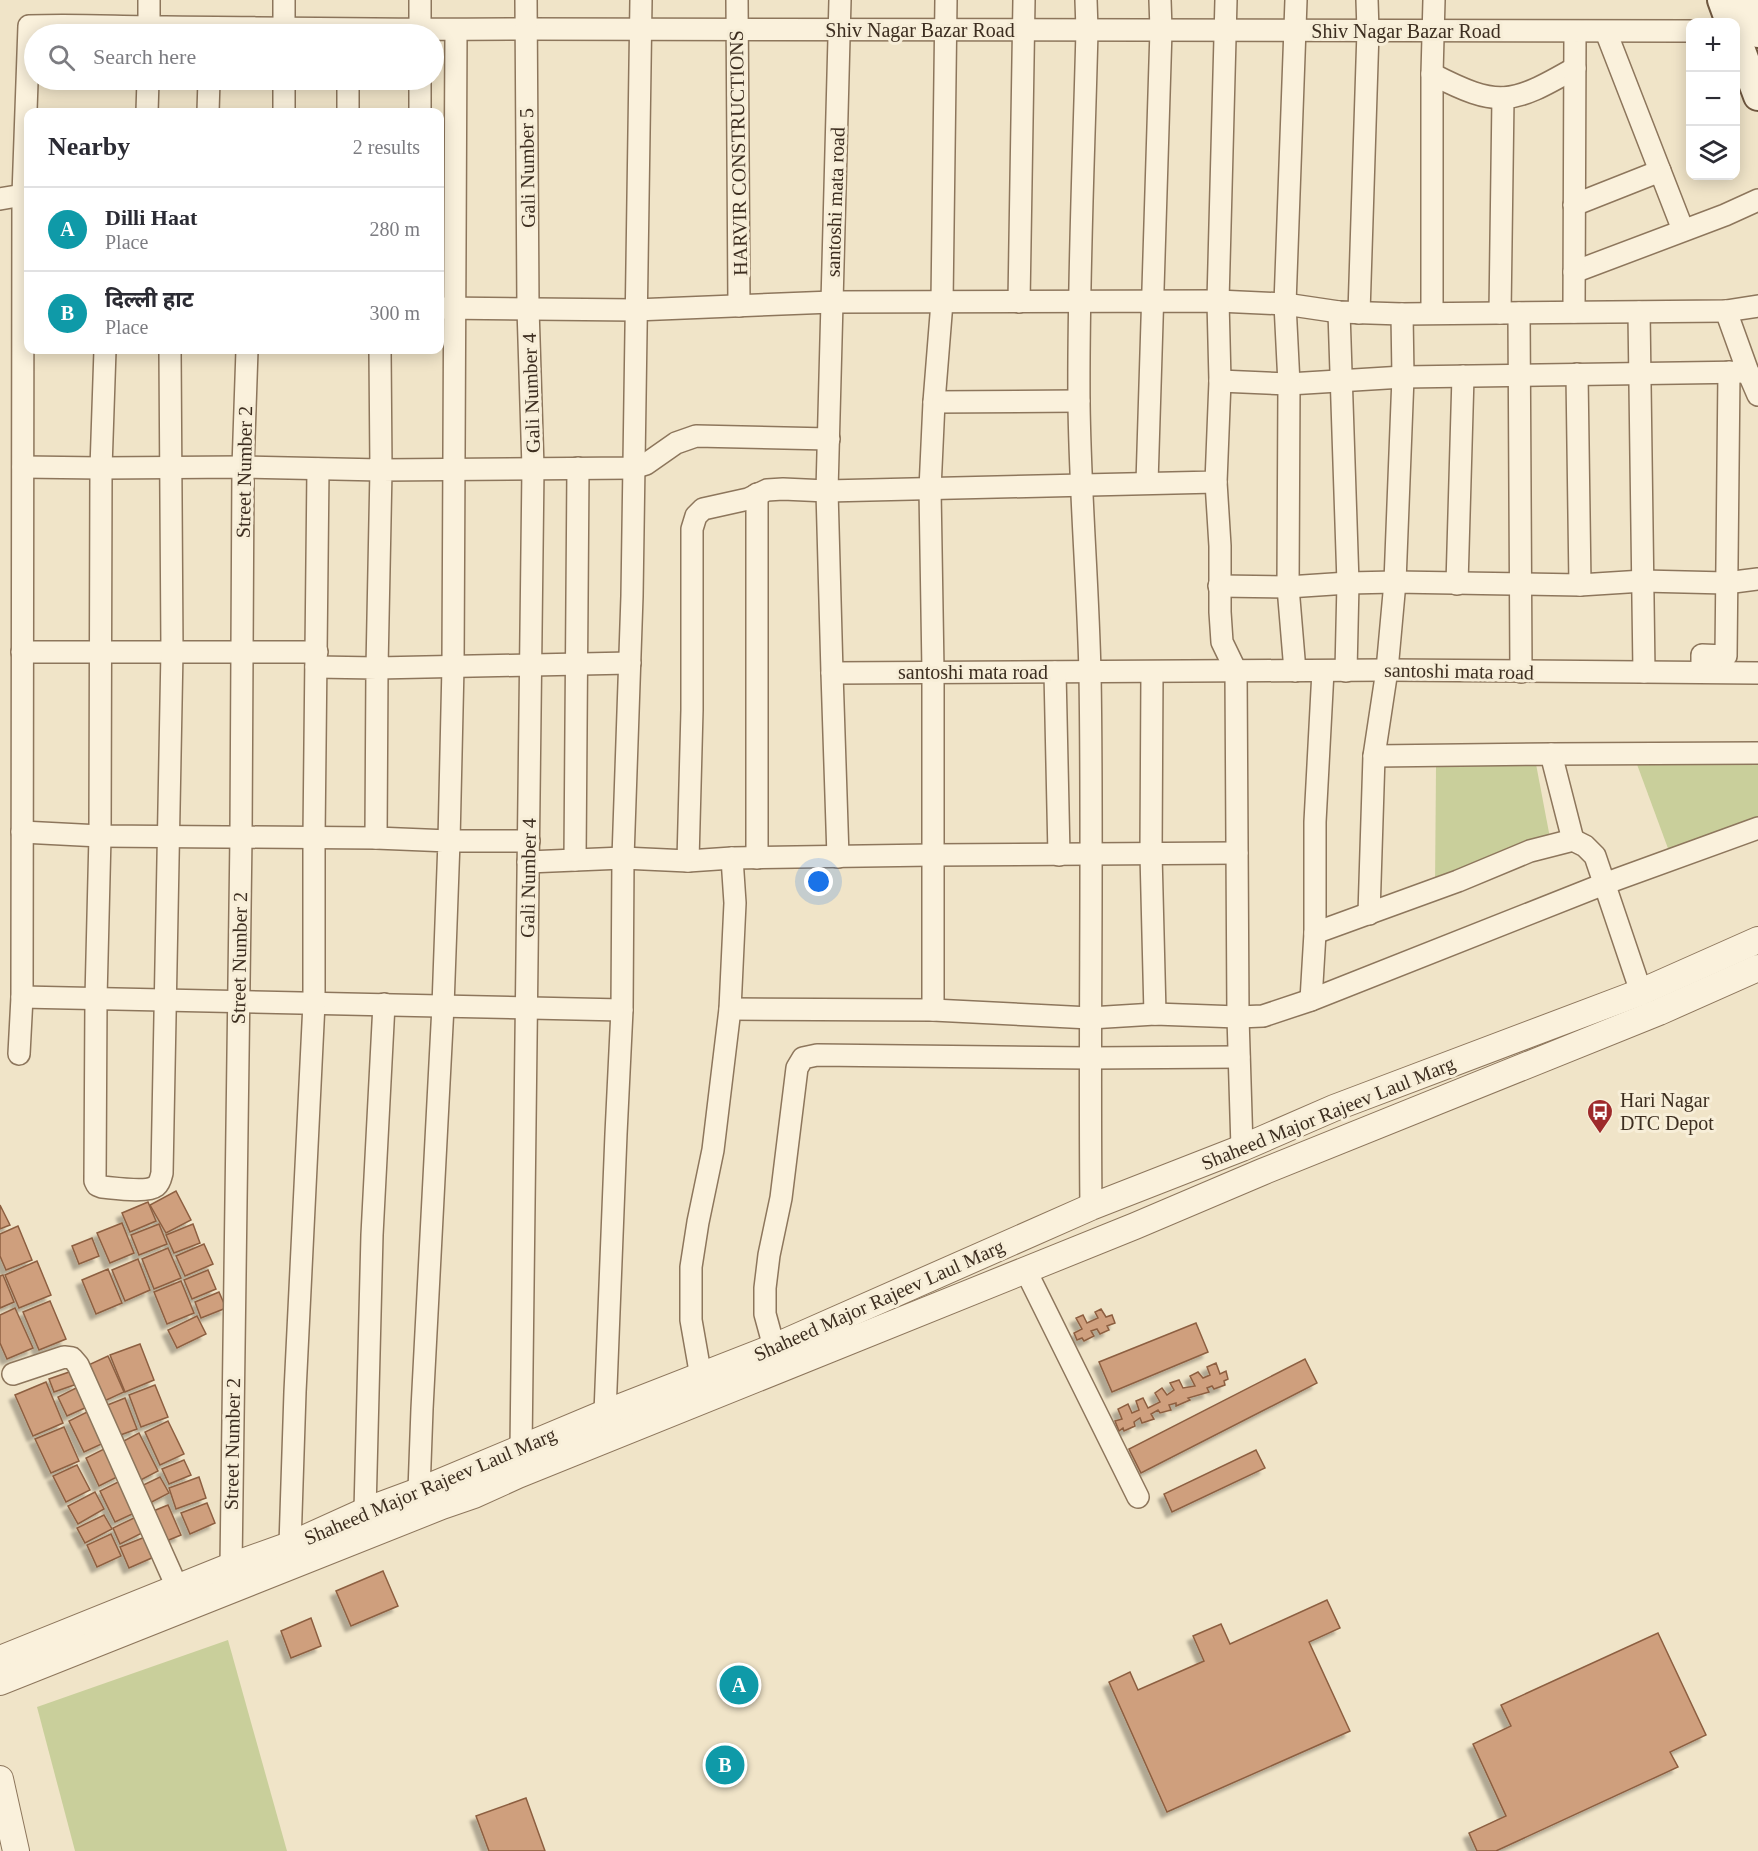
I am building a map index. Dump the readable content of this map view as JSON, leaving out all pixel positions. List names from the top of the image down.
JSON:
{
  "streets": {
    "street": [
      "Shiv Nagar Bazar Road",
      "HARVIR CONSTRUCTIONS",
      "Gali Number 5",
      "santoshi mata road",
      "Gali Number 4",
      "Street Number 2",
      "Shaheed Major Rajeev Laul Marg"
    ]
  },
  "crossings": [
    ["Shiv Nagar Bazar Road", "HARVIR CONSTRUCTIONS"],
    ["Shiv Nagar Bazar Road", "Gali Number 5"],
    ["Shiv Nagar Bazar Road", "santoshi mata road"],
    ["Gali Number 5", "Gali Number 4"],
    ["Gali Number 4", "Shaheed Major Rajeev Laul Marg"],
    ["Street Number 2", "Shaheed Major Rajeev Laul Marg"]
  ],
  "places": {
    "bus stop": ["Hari Nagar DTC Depot"]
  },
  "page": {
    "map_buttons": ["+", "−"],
    "search": "Search here",
    "heading": ["Nearby", "2 results"],
    "list": [
      {
        "mark": "A",
        "name": "Dilli Haat",
        "note": "Place",
        "value": "280 m"
      },
      {
        "mark": "B",
        "name": "दिल्ली हाट",
        "note": "Place",
        "value": "300 m"
      }
    ],
    "pins": ["A", "B"]
  }
}
